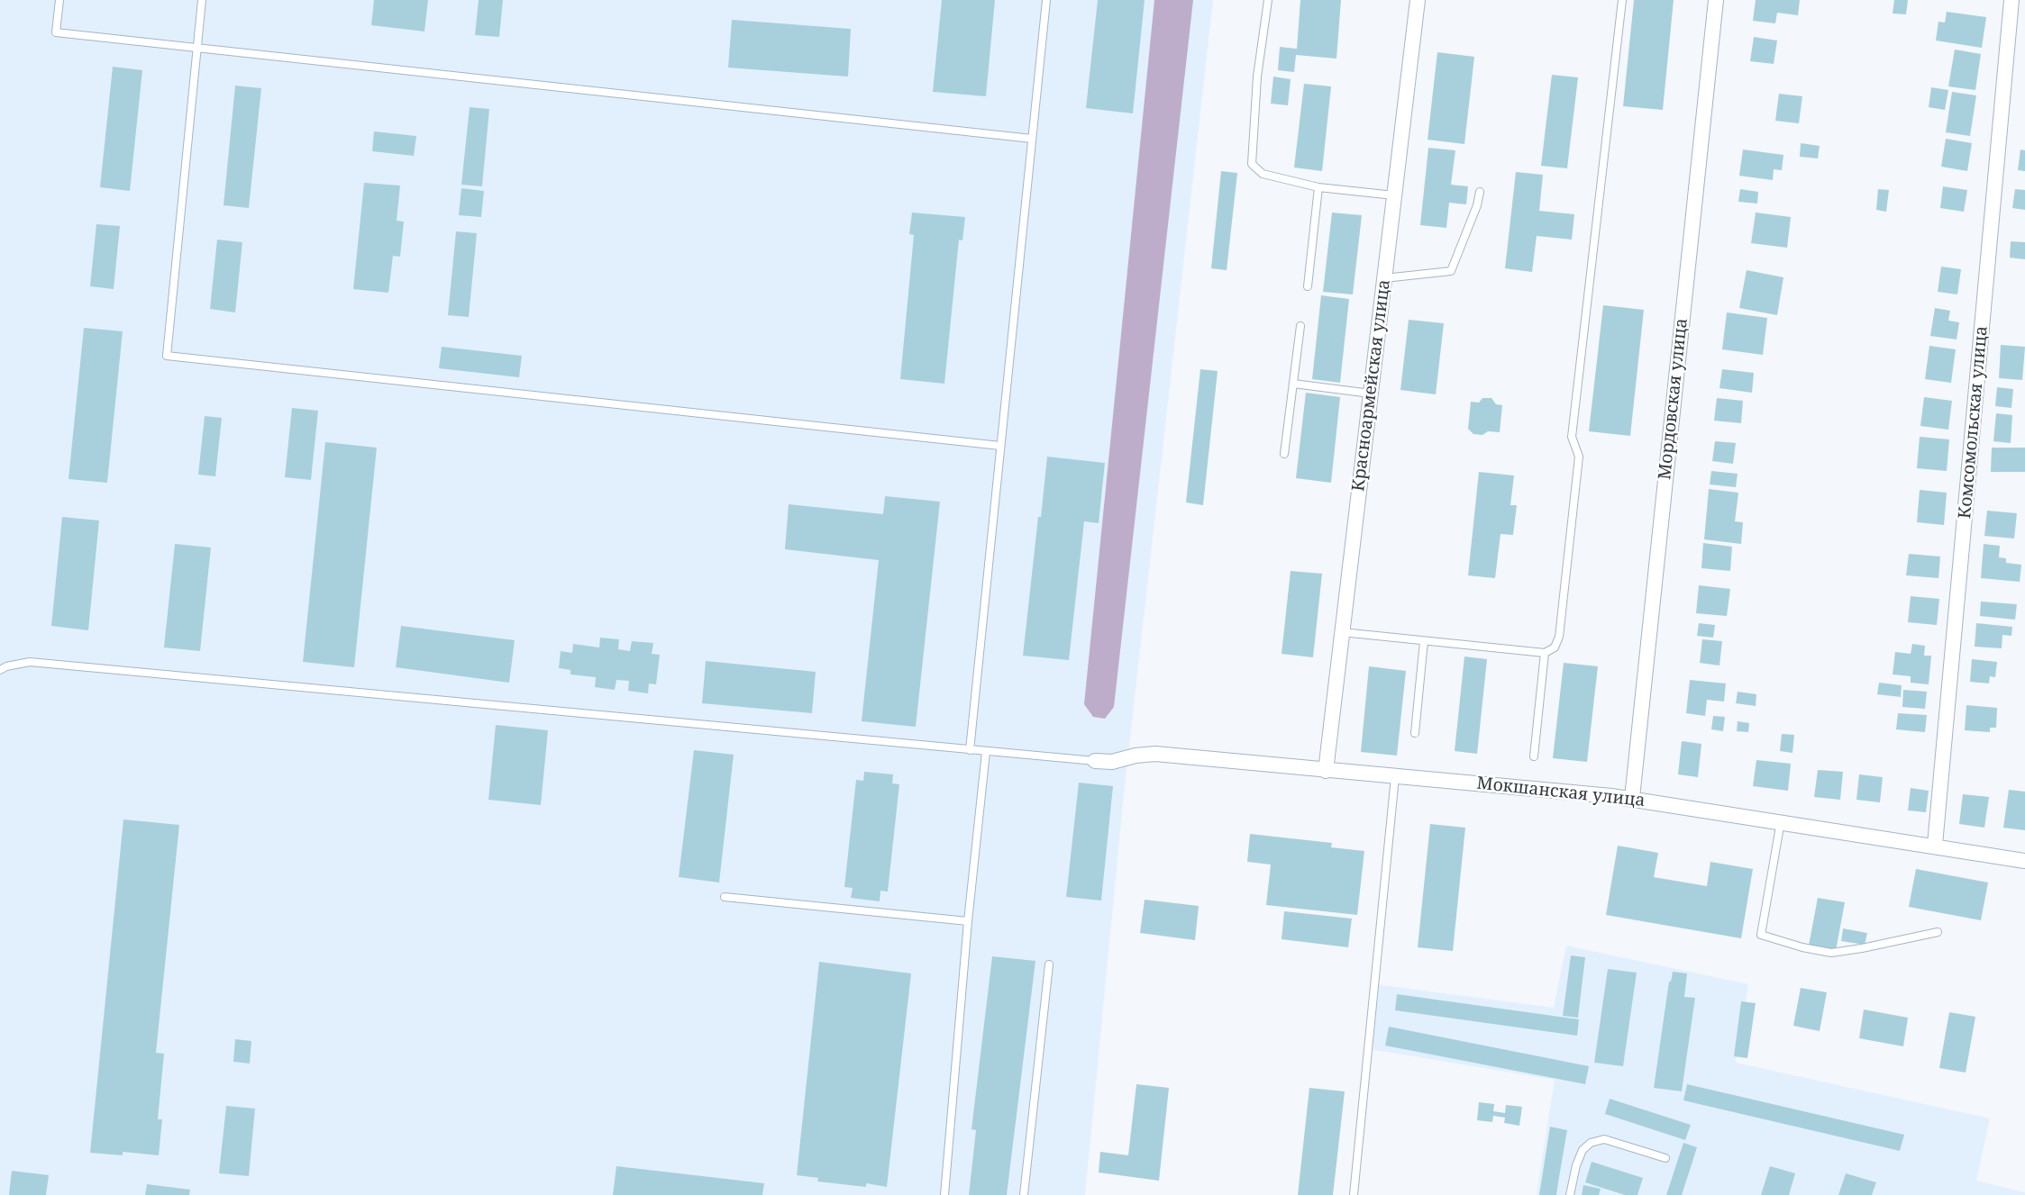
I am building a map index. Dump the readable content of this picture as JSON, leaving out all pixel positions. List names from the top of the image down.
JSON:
{
  "streets": {
    "street": [
      "Красноармейская улица",
      "Мордовская улица",
      "Комсомольская улица",
      "Мокшанская улица"
    ]
  },
  "crossings": [
    ["Красноармейская улица", "Мокшанская улица"],
    ["Мордовская улица", "Мокшанская улица"],
    ["Комсомольская улица", "Мокшанская улица"]
  ]
}
